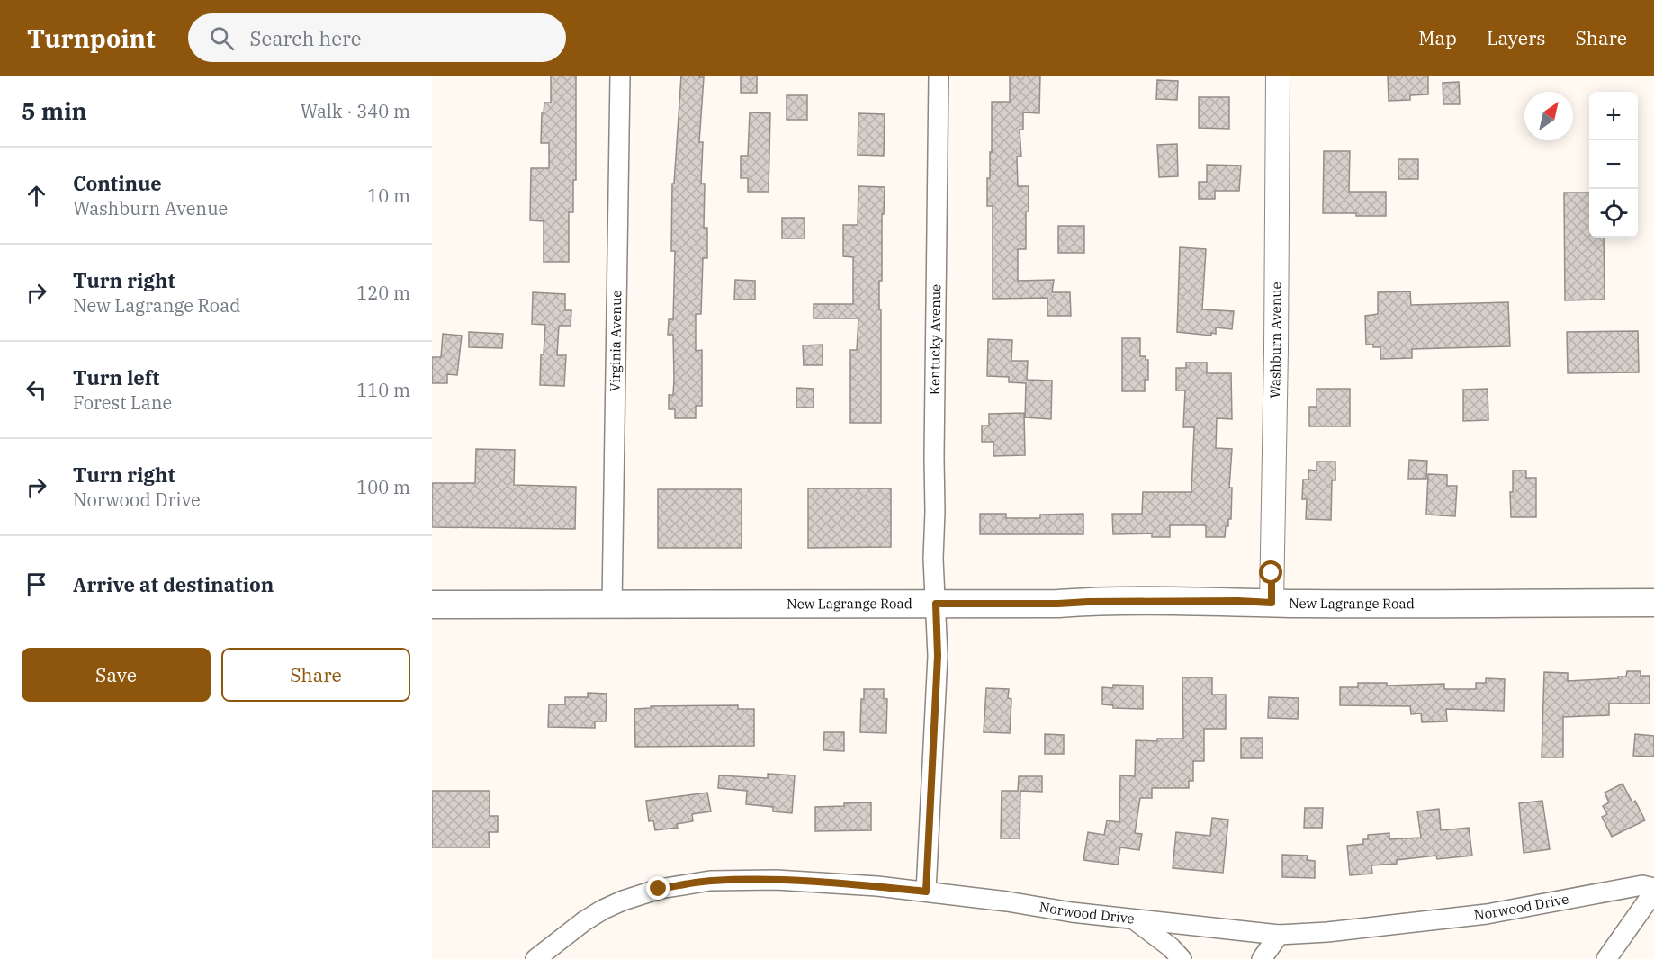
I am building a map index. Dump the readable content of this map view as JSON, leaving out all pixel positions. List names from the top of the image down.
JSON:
{
  "streets": {
    "main road": ["New Lagrange Road"],
    "street": [
      "Kentucky Avenue",
      "Washburn Avenue",
      "Virginia Avenue",
      "Norwood Drive"
    ]
  },
  "crossings": [
    ["Kentucky Avenue", "New Lagrange Road"],
    ["Kentucky Avenue", "Norwood Drive"],
    ["Washburn Avenue", "New Lagrange Road"],
    ["Virginia Avenue", "New Lagrange Road"]
  ],
  "north": "top right",
  "page": {
    "header": "Turnpoint",
    "search": "Search here",
    "nav": ["Map", "Layers", "Share"],
    "heading": ["5 min", "Walk · 340 m"],
    "map_buttons": ["+", "−"],
    "list": [
      ["Continue", "Washburn Avenue", "10 m"],
      ["Turn right", "New Lagrange Road", "120 m"],
      ["Turn left", "Forest Lane", "110 m"],
      ["Turn right", "Norwood Drive", "100 m"],
      "Arrive at destination"
    ],
    "buttons": ["Save", "Share"]
  }
}
